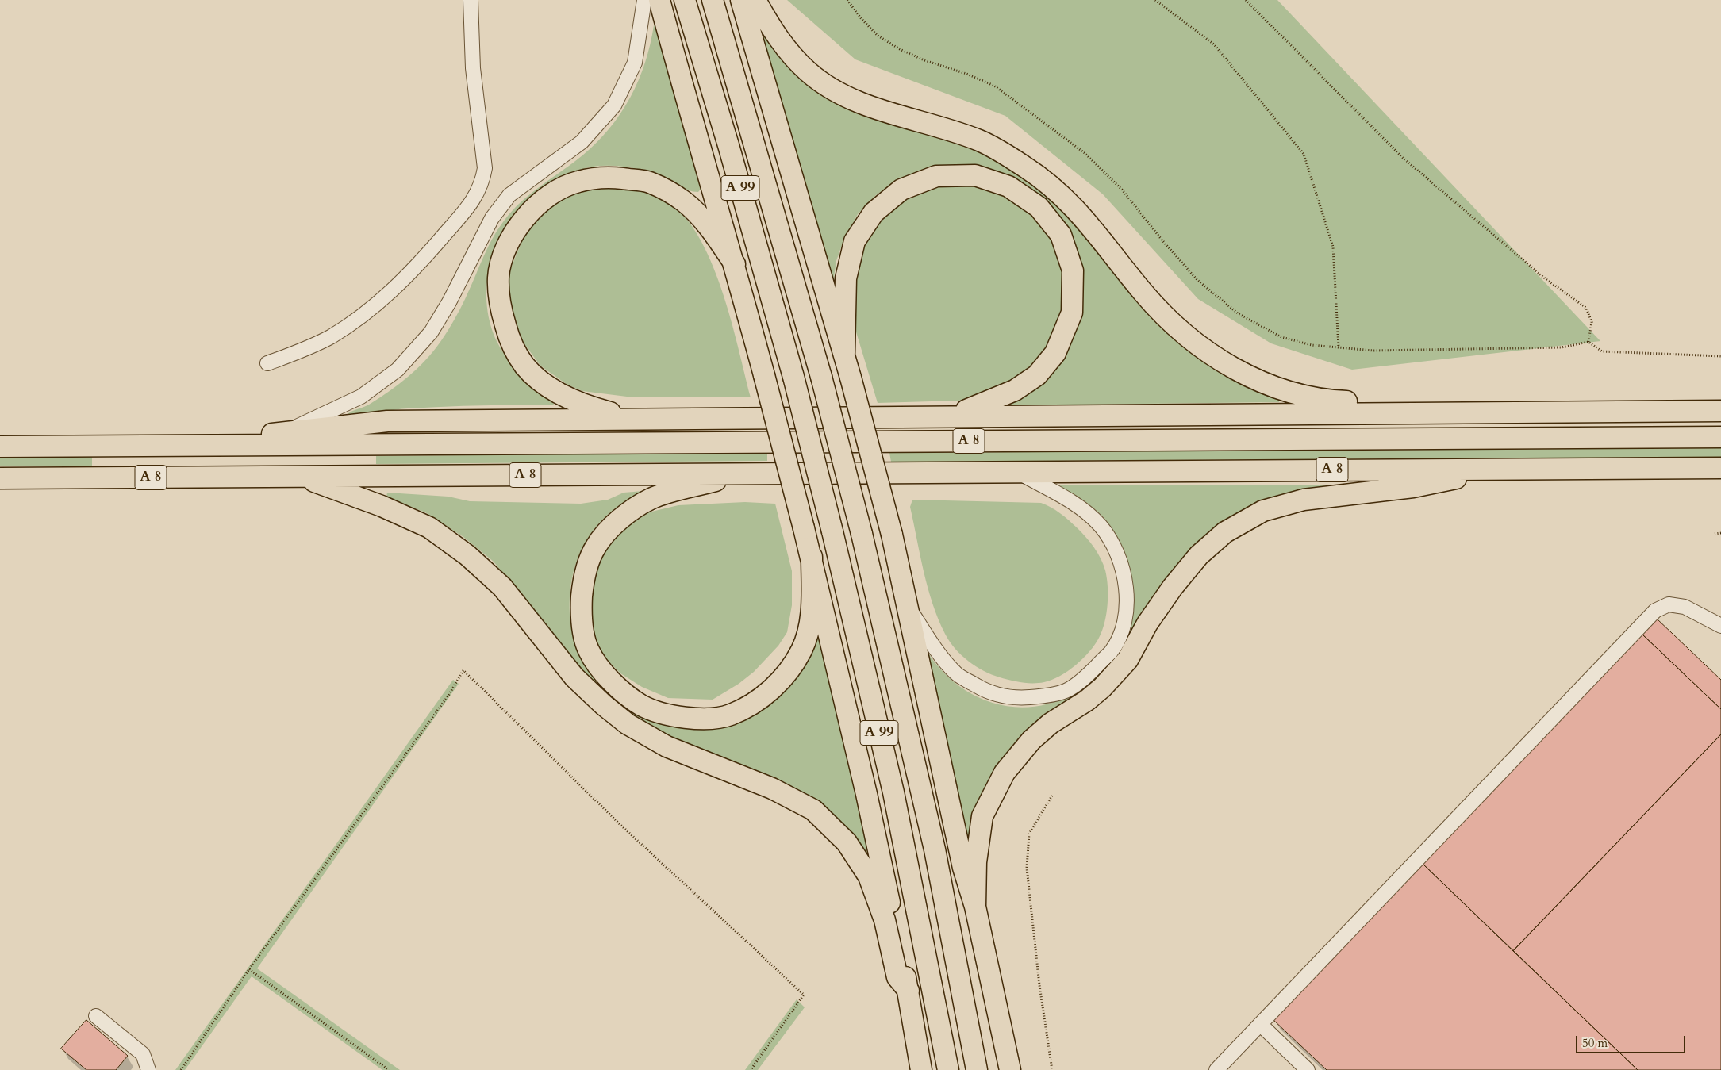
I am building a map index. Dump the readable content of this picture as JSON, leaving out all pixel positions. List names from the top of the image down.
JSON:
{
  "streets": {
    "highway": ["A 99", "A 8"]
  },
  "scale_bar": "50 m"
}
